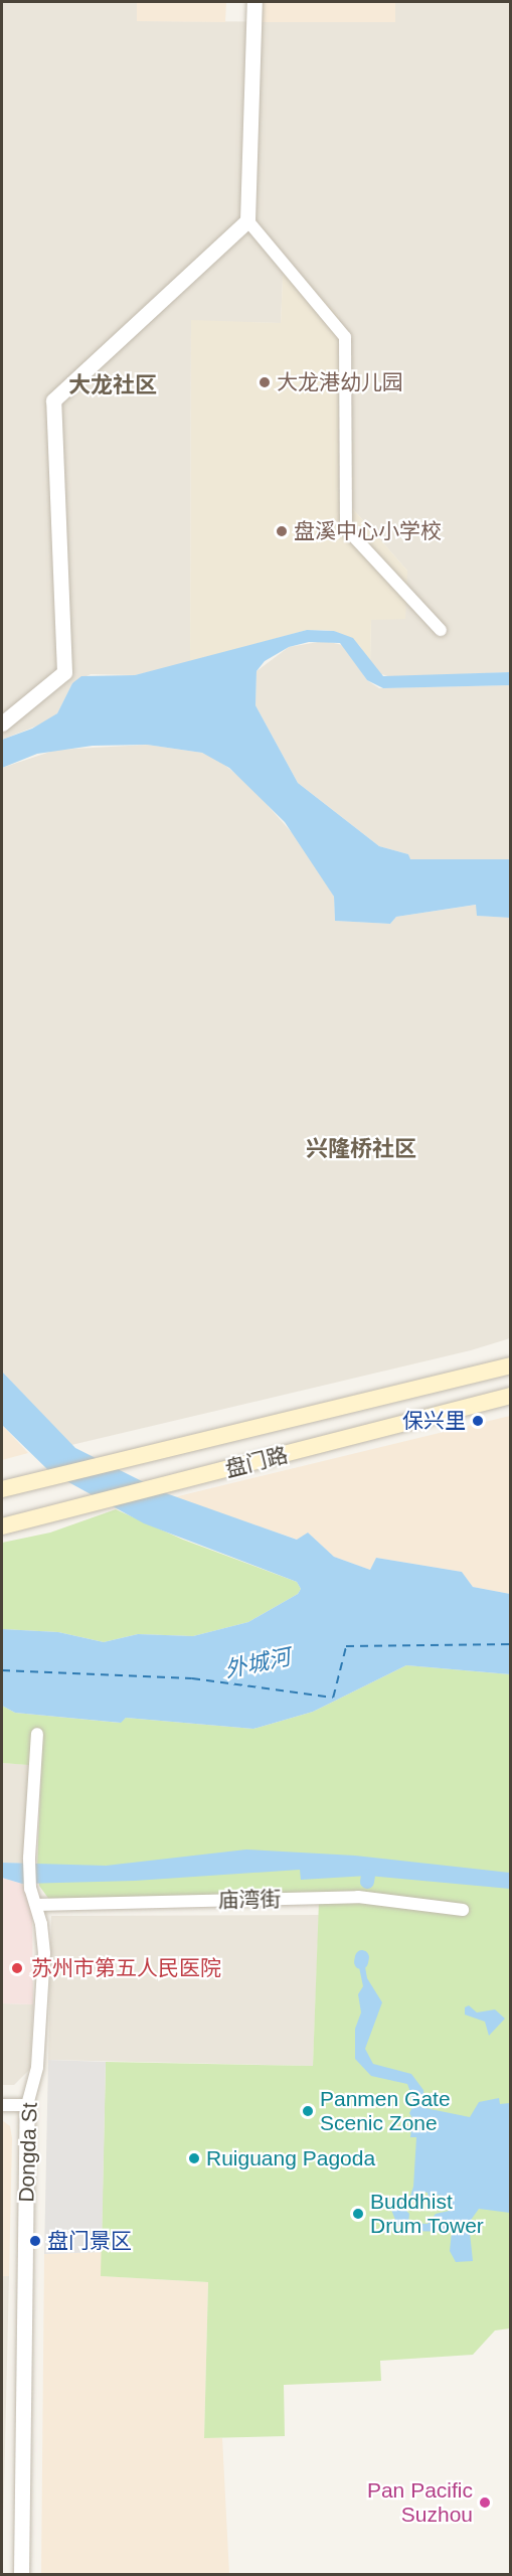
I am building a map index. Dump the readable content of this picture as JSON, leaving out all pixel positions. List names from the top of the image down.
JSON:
{
  "streets": {
    "main road": ["盘门路"],
    "street": ["庙湾街", "Dongda St"]
  },
  "crossings": [
    ["庙湾街", "Dongda St"]
  ],
  "districts": ["大龙社区", "兴隆桥社区"],
  "water": ["外城河"],
  "places": [
    "大龙港幼儿园",
    "盘溪中心小学校",
    "保兴里",
    "苏州市第五人民医院",
    "Panmen Gate Scenic Zone",
    "Ruiguang Pagoda",
    "Buddhist Drum Tower",
    "盘门景区",
    "Pan Pacific Suzhou"
  ]
}
